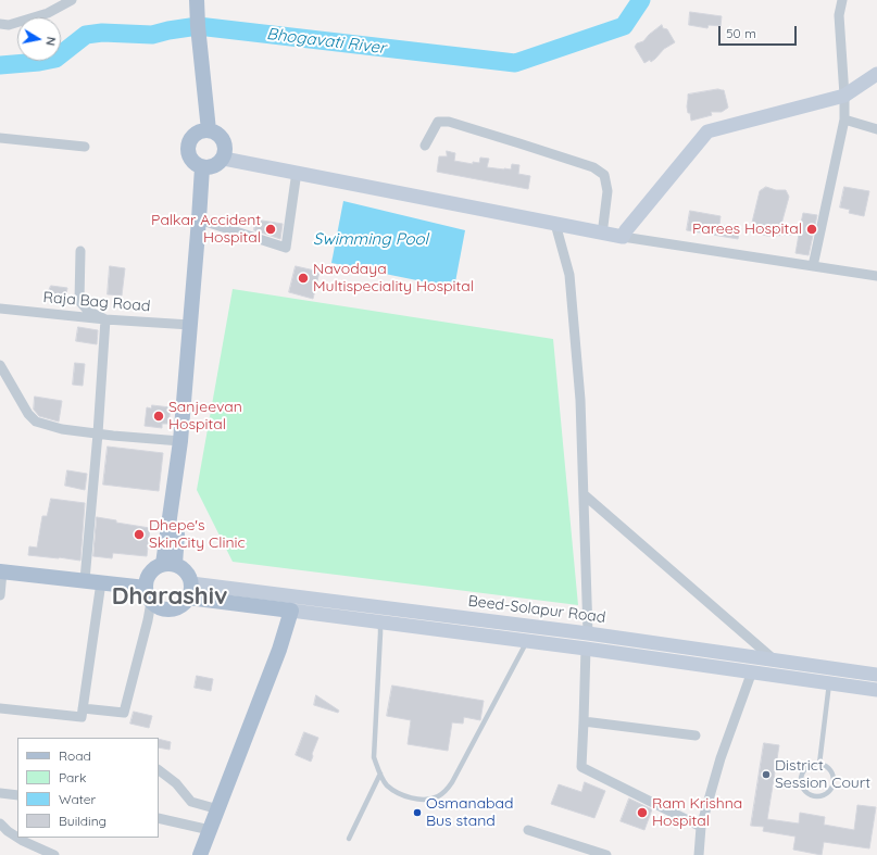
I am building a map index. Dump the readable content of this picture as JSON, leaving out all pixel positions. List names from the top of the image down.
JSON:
{
  "streets": {
    "main road": ["Beed-Solapur Road"],
    "street": ["Raja Bag Road"]
  },
  "districts": ["Dharashiv"],
  "water": ["Bhogavati River", "Swimming Pool"],
  "places": [
    "Palkar Accident Hospital",
    "Parees Hospital",
    "Navodaya Multispeciality Hospital",
    "Sanjeevan Hospital",
    "Dhepe's SkinCity Clinic",
    "District Session Court",
    "Osmanabad Bus stand",
    "Ram Krishna Hospital"
  ],
  "legend": [
    "Road",
    "Park",
    "Water",
    "Building"
  ],
  "scale_bar": "50 m",
  "north": "right"
}
